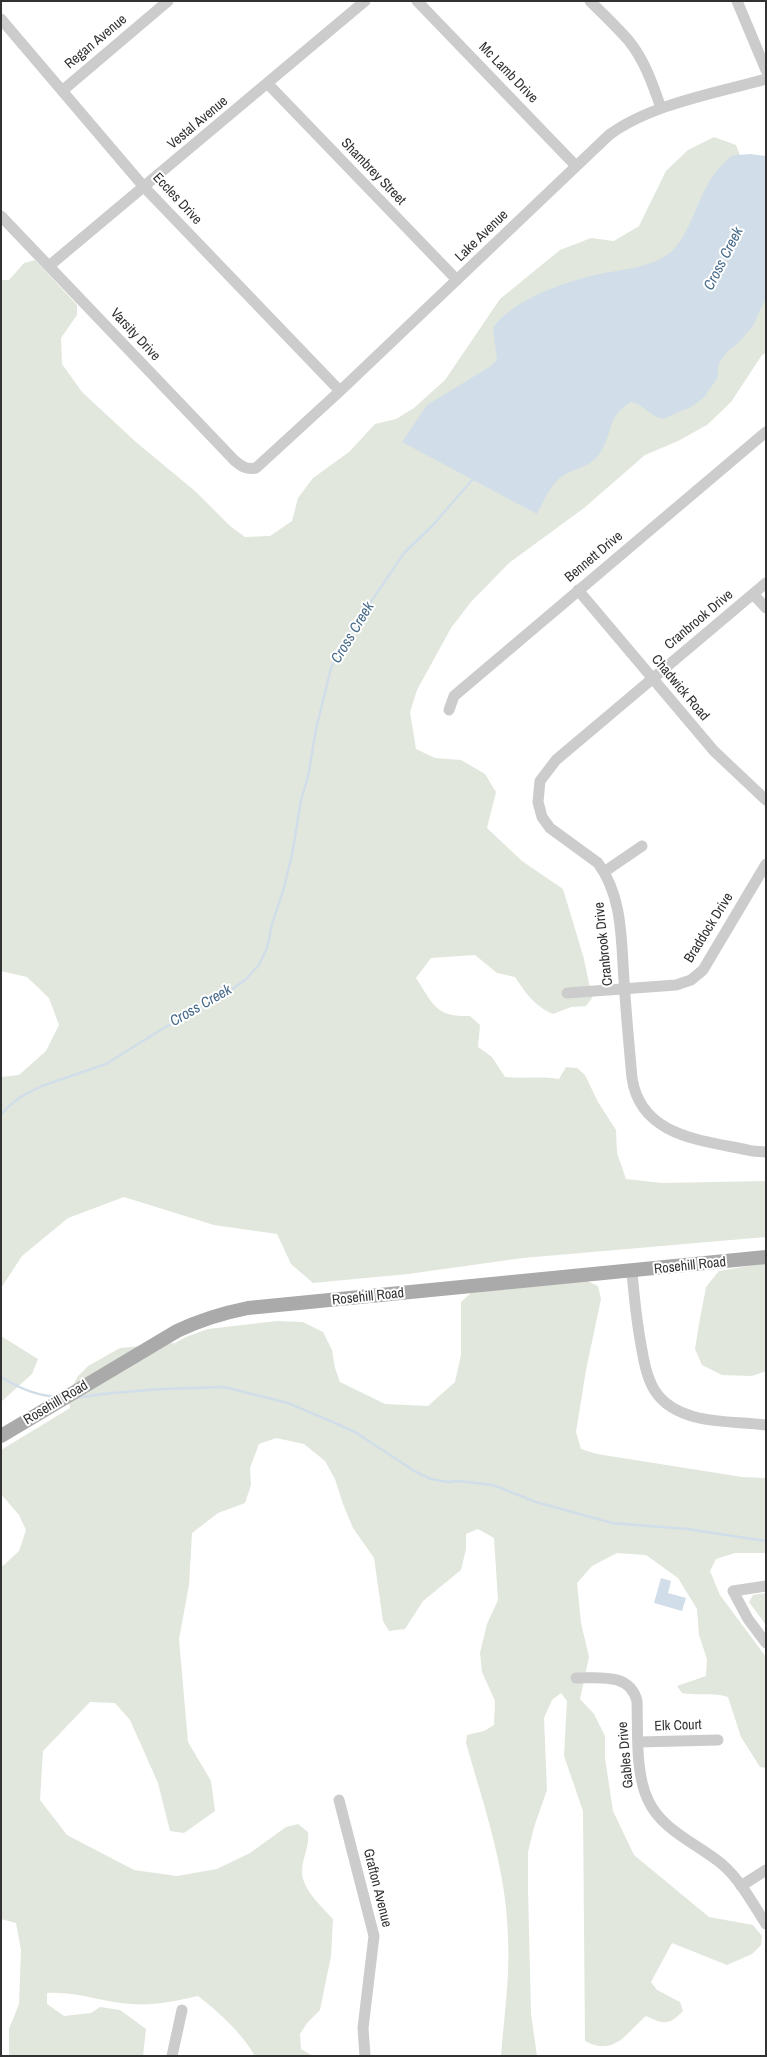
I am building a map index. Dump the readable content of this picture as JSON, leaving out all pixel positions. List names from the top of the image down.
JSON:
{
  "streets": {
    "main road": ["Rosehill Road"],
    "street": [
      "Regan Avenue",
      "Mc Lamb Drive",
      "Vestal Avenue",
      "Shambrey Street",
      "Eccles Drive",
      "Lake Avenue",
      "Varsity Drive",
      "Bennett Drive",
      "Cranbrook Drive",
      "Chadwick Road",
      "Braddock Drive",
      "Elk Court",
      "Gables Drive",
      "Grafton Avenue"
    ]
  },
  "crossings": [
    ["Regan Avenue", "Eccles Drive"],
    ["Mc Lamb Drive", "Lake Avenue"],
    ["Vestal Avenue", "Shambrey Street"],
    ["Vestal Avenue", "Eccles Drive"],
    ["Vestal Avenue", "Varsity Drive"],
    ["Shambrey Street", "Lake Avenue"],
    ["Eccles Drive", "Lake Avenue"],
    ["Lake Avenue", "Varsity Drive"],
    ["Bennett Drive", "Chadwick Road"],
    ["Cranbrook Drive", "Chadwick Road"],
    ["Cranbrook Drive", "Braddock Drive"],
    ["Elk Court", "Gables Drive"]
  ],
  "water": ["Cross Creek"]
}
